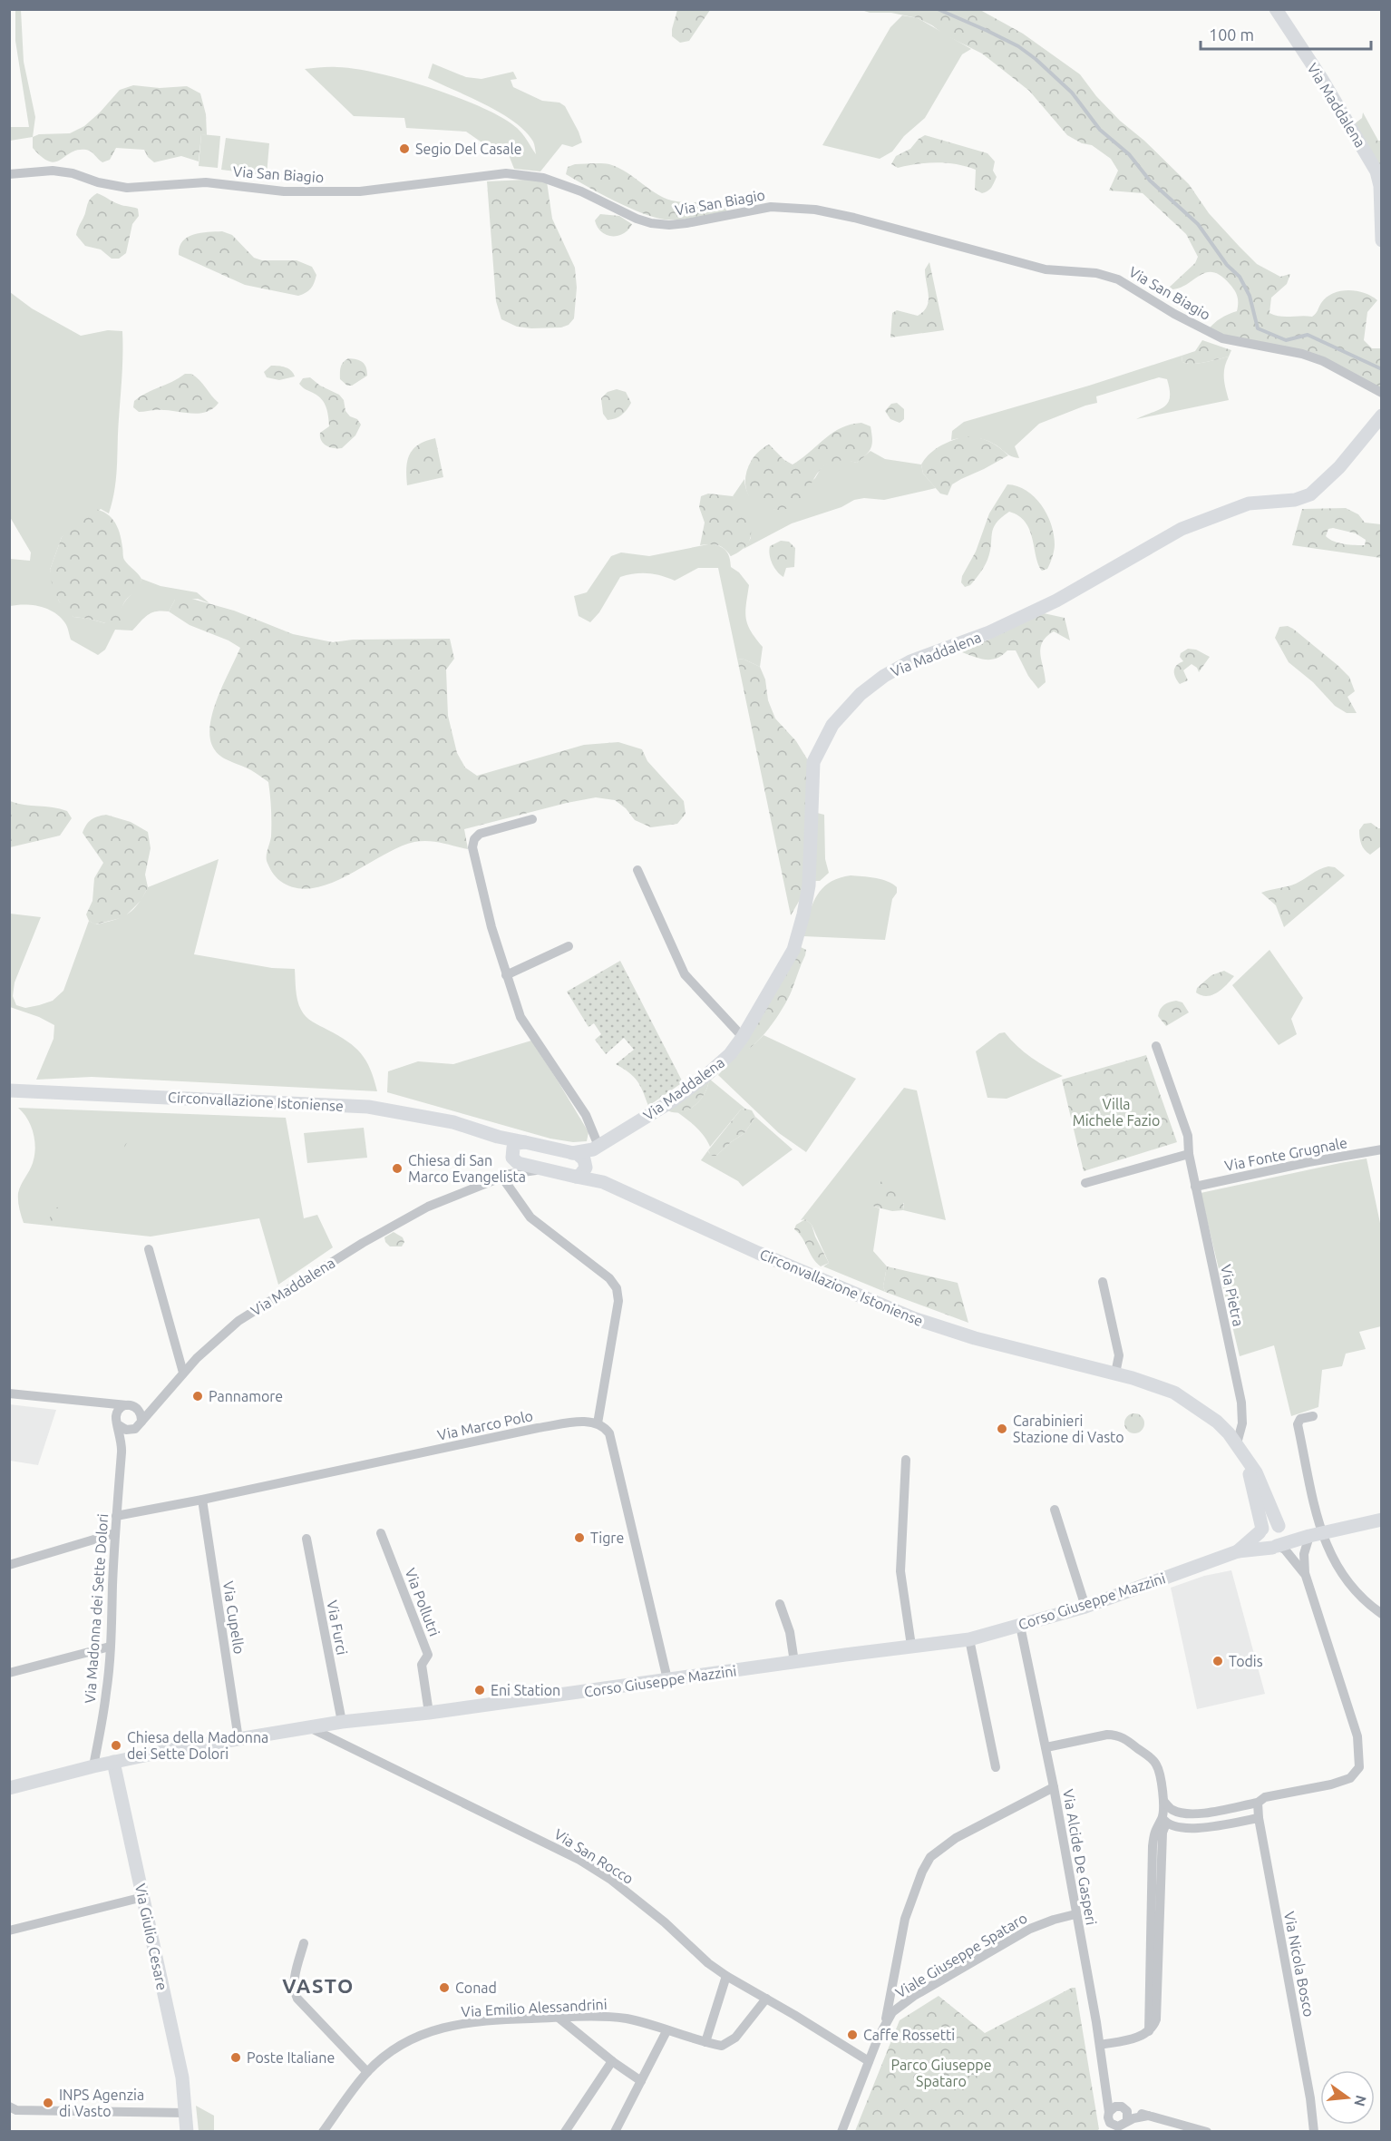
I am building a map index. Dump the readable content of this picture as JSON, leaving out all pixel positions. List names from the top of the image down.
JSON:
{
  "streets": {
    "main road": [
      "Via Maddalena",
      "Circonvallazione Istoniense",
      "Corso Giuseppe Mazzini",
      "Via Giulio Cesare"
    ],
    "street": [
      "Via San Biagio",
      "Via Fonte Grugnale",
      "Via Pietra",
      "Via Marco Polo",
      "Via Pollutri",
      "Via Madonna dei Sette Dolori",
      "Via Cupello",
      "Via Furci",
      "Via San Rocco",
      "Via Alcide De Gasperi",
      "Viale Giuseppe Spataro",
      "Via Nicola Bosco",
      "Via Emilio Alessandrini"
    ]
  },
  "crossings": [
    ["Via Maddalena", "Circonvallazione Istoniense"],
    ["Via Maddalena", "Via Madonna dei Sette Dolori"],
    ["Circonvallazione Istoniense", "Via Pietra"],
    ["Circonvallazione Istoniense", "Corso Giuseppe Mazzini"],
    ["Via Fonte Grugnale", "Via Pietra"],
    ["Via Marco Polo", "Via Madonna dei Sette Dolori"],
    ["Via Marco Polo", "Via Cupello"],
    ["Corso Giuseppe Mazzini", "Via Pollutri"],
    ["Corso Giuseppe Mazzini", "Via Madonna dei Sette Dolori"],
    ["Corso Giuseppe Mazzini", "Via Cupello"],
    ["Corso Giuseppe Mazzini", "Via Furci"],
    ["Corso Giuseppe Mazzini", "Via San Rocco"],
    ["Corso Giuseppe Mazzini", "Via Alcide De Gasperi"],
    ["Corso Giuseppe Mazzini", "Via Giulio Cesare"],
    ["Via San Rocco", "Viale Giuseppe Spataro"],
    ["Via San Rocco", "Via Emilio Alessandrini"],
    ["Via Alcide De Gasperi", "Viale Giuseppe Spataro"]
  ],
  "districts": ["VASTO"],
  "parks": ["Villa Michele Fazio", "Parco Giuseppe Spataro"],
  "places": [
    "Segio Del Casale",
    "Chiesa di San Marco Evangelista",
    "Pannamore",
    "Carabinieri Stazione di Vasto",
    "Tigre",
    "Todis",
    "Eni Station",
    "Chiesa della Madonna dei Sette Dolori",
    "Conad",
    "Caffe Rossetti",
    "Poste Italiane",
    "INPS Agenzia di Vasto"
  ],
  "scale_bar": "100 m",
  "north": "right"
}
